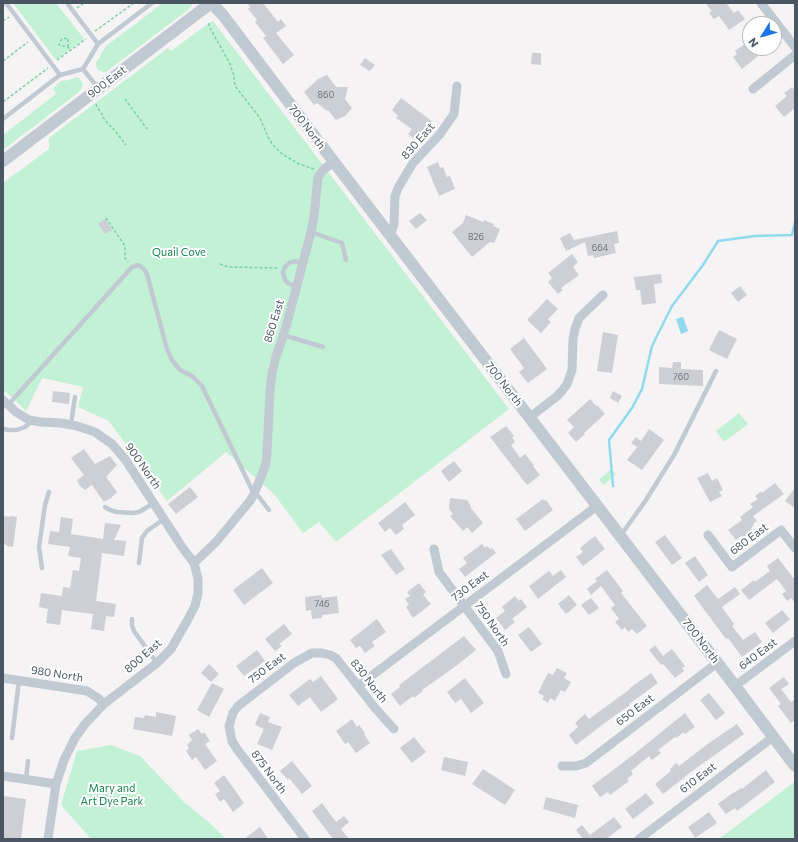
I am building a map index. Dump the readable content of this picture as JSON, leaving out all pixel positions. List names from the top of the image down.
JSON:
{
  "streets": {
    "street": [
      "900 East",
      "700 North",
      "830 East",
      "860 East",
      "900 North",
      "680 East",
      "730 East",
      "750 North",
      "640 East",
      "800 East",
      "750 East",
      "980 North",
      "830 North",
      "650 East",
      "875 North",
      "610 East"
    ]
  },
  "crossings": [
    ["900 East", "700 North"],
    ["700 North", "830 East"],
    ["700 North", "860 East"],
    ["700 North", "730 East"],
    ["700 North", "640 East"],
    ["700 North", "650 East"],
    ["700 North", "610 East"],
    ["900 North", "800 East"],
    ["730 East", "750 North"],
    ["730 East", "830 North"],
    ["800 East", "980 North"],
    ["750 East", "830 North"],
    ["750 East", "875 North"]
  ],
  "parks": ["Quail Cove", "Mary and Art Dye Park"],
  "house_numbers": [
    "860",
    "826",
    "664",
    "760",
    "746"
  ],
  "north": "bottom left"
}
